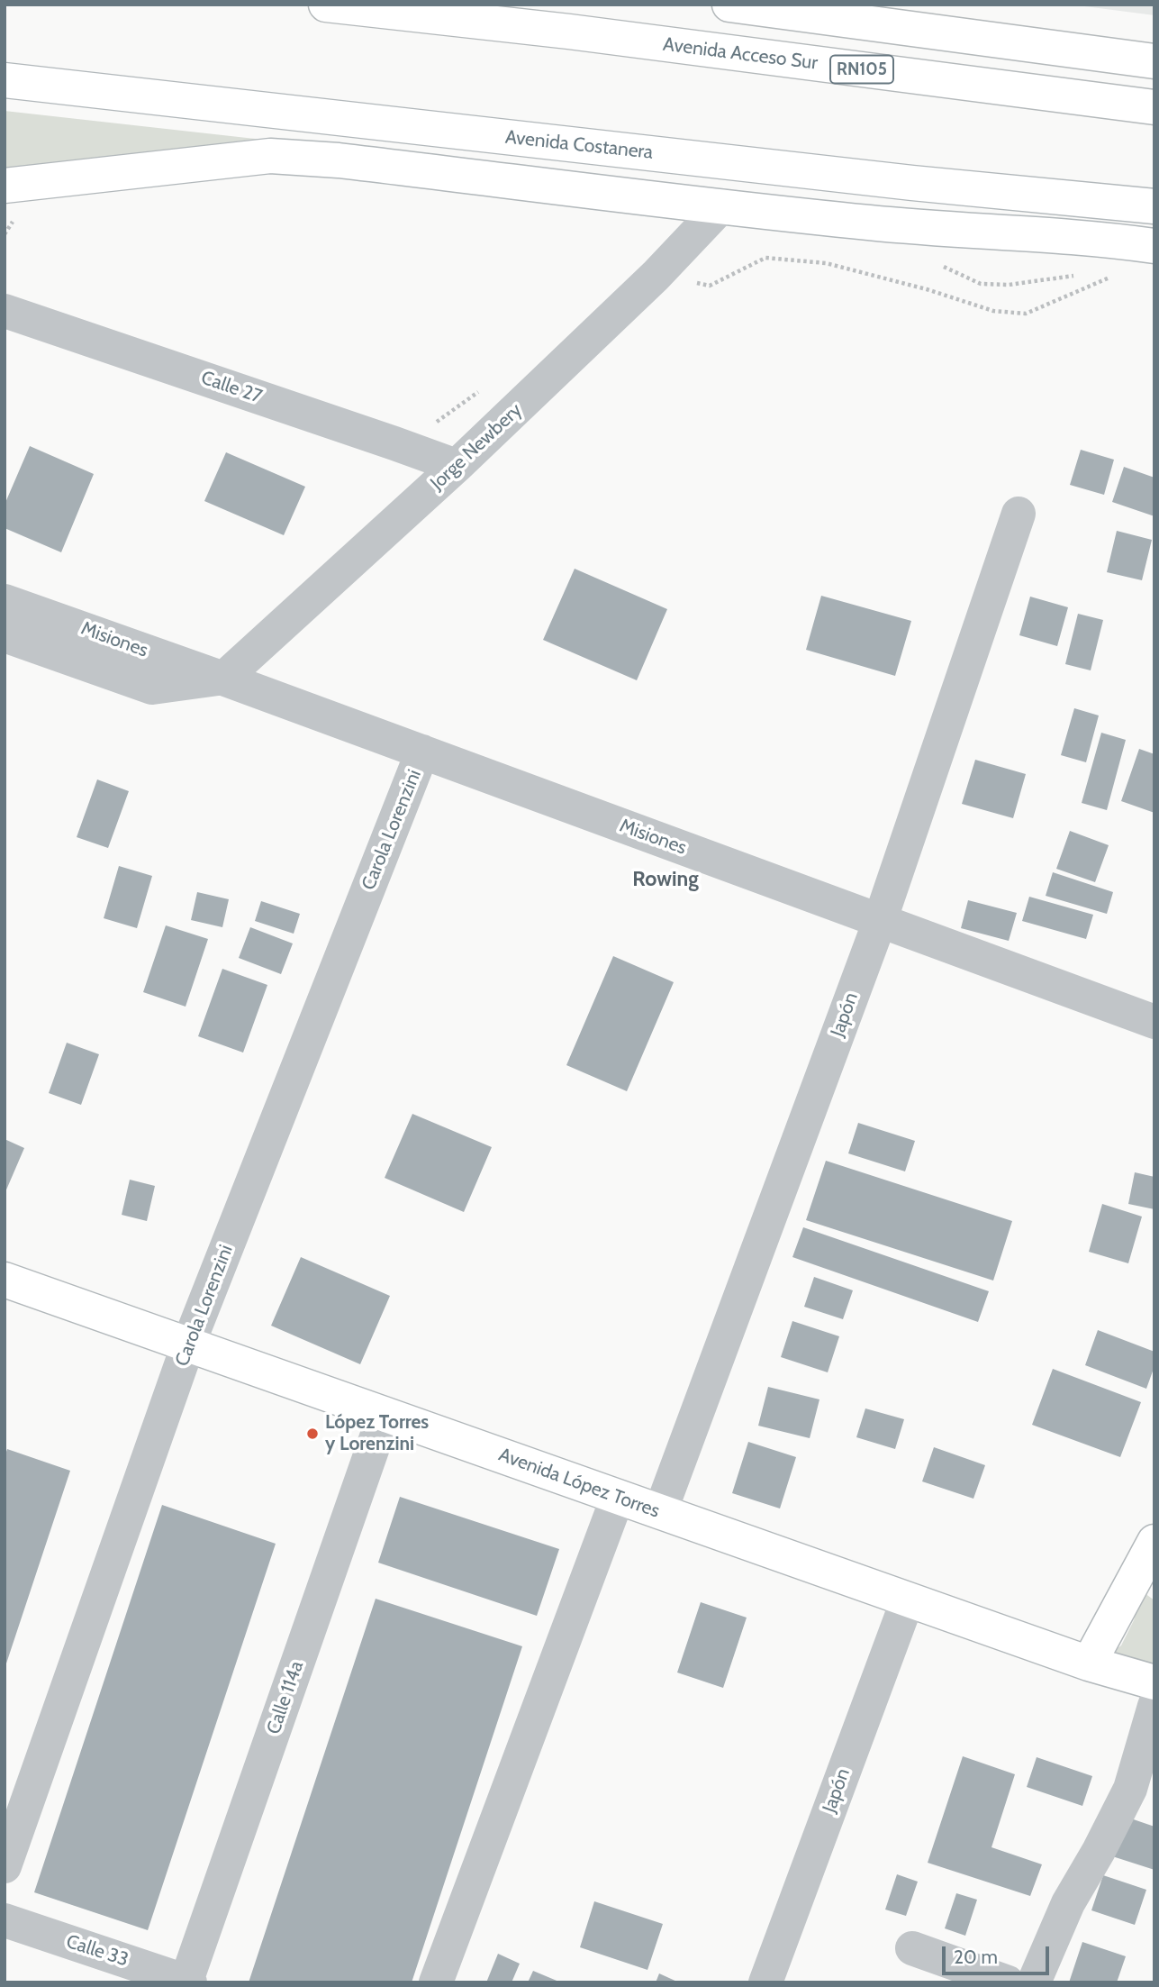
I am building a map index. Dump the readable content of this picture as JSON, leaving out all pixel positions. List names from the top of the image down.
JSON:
{
  "streets": {
    "main road": [
      "Avenida Acceso Sur",
      "RN105",
      "Avenida Costanera",
      "Avenida López Torres"
    ],
    "street": [
      "Calle 27",
      "Jorge Newbery",
      "Misiones",
      "Carola Lorenzini",
      "Japón",
      "Calle 114a",
      "Calle 33"
    ]
  },
  "crossings": [
    ["Calle 27", "Jorge Newbery"],
    ["Jorge Newbery", "Misiones"],
    ["Misiones", "Carola Lorenzini"],
    ["Misiones", "Japón"],
    ["Carola Lorenzini", "Avenida López Torres"],
    ["Japón", "Avenida López Torres"],
    ["Avenida López Torres", "Calle 114a"],
    ["Calle 114a", "Calle 33"]
  ],
  "districts": ["Rowing"],
  "places": ["López Torres y Lorenzini"],
  "scale_bar": "20 m"
}
